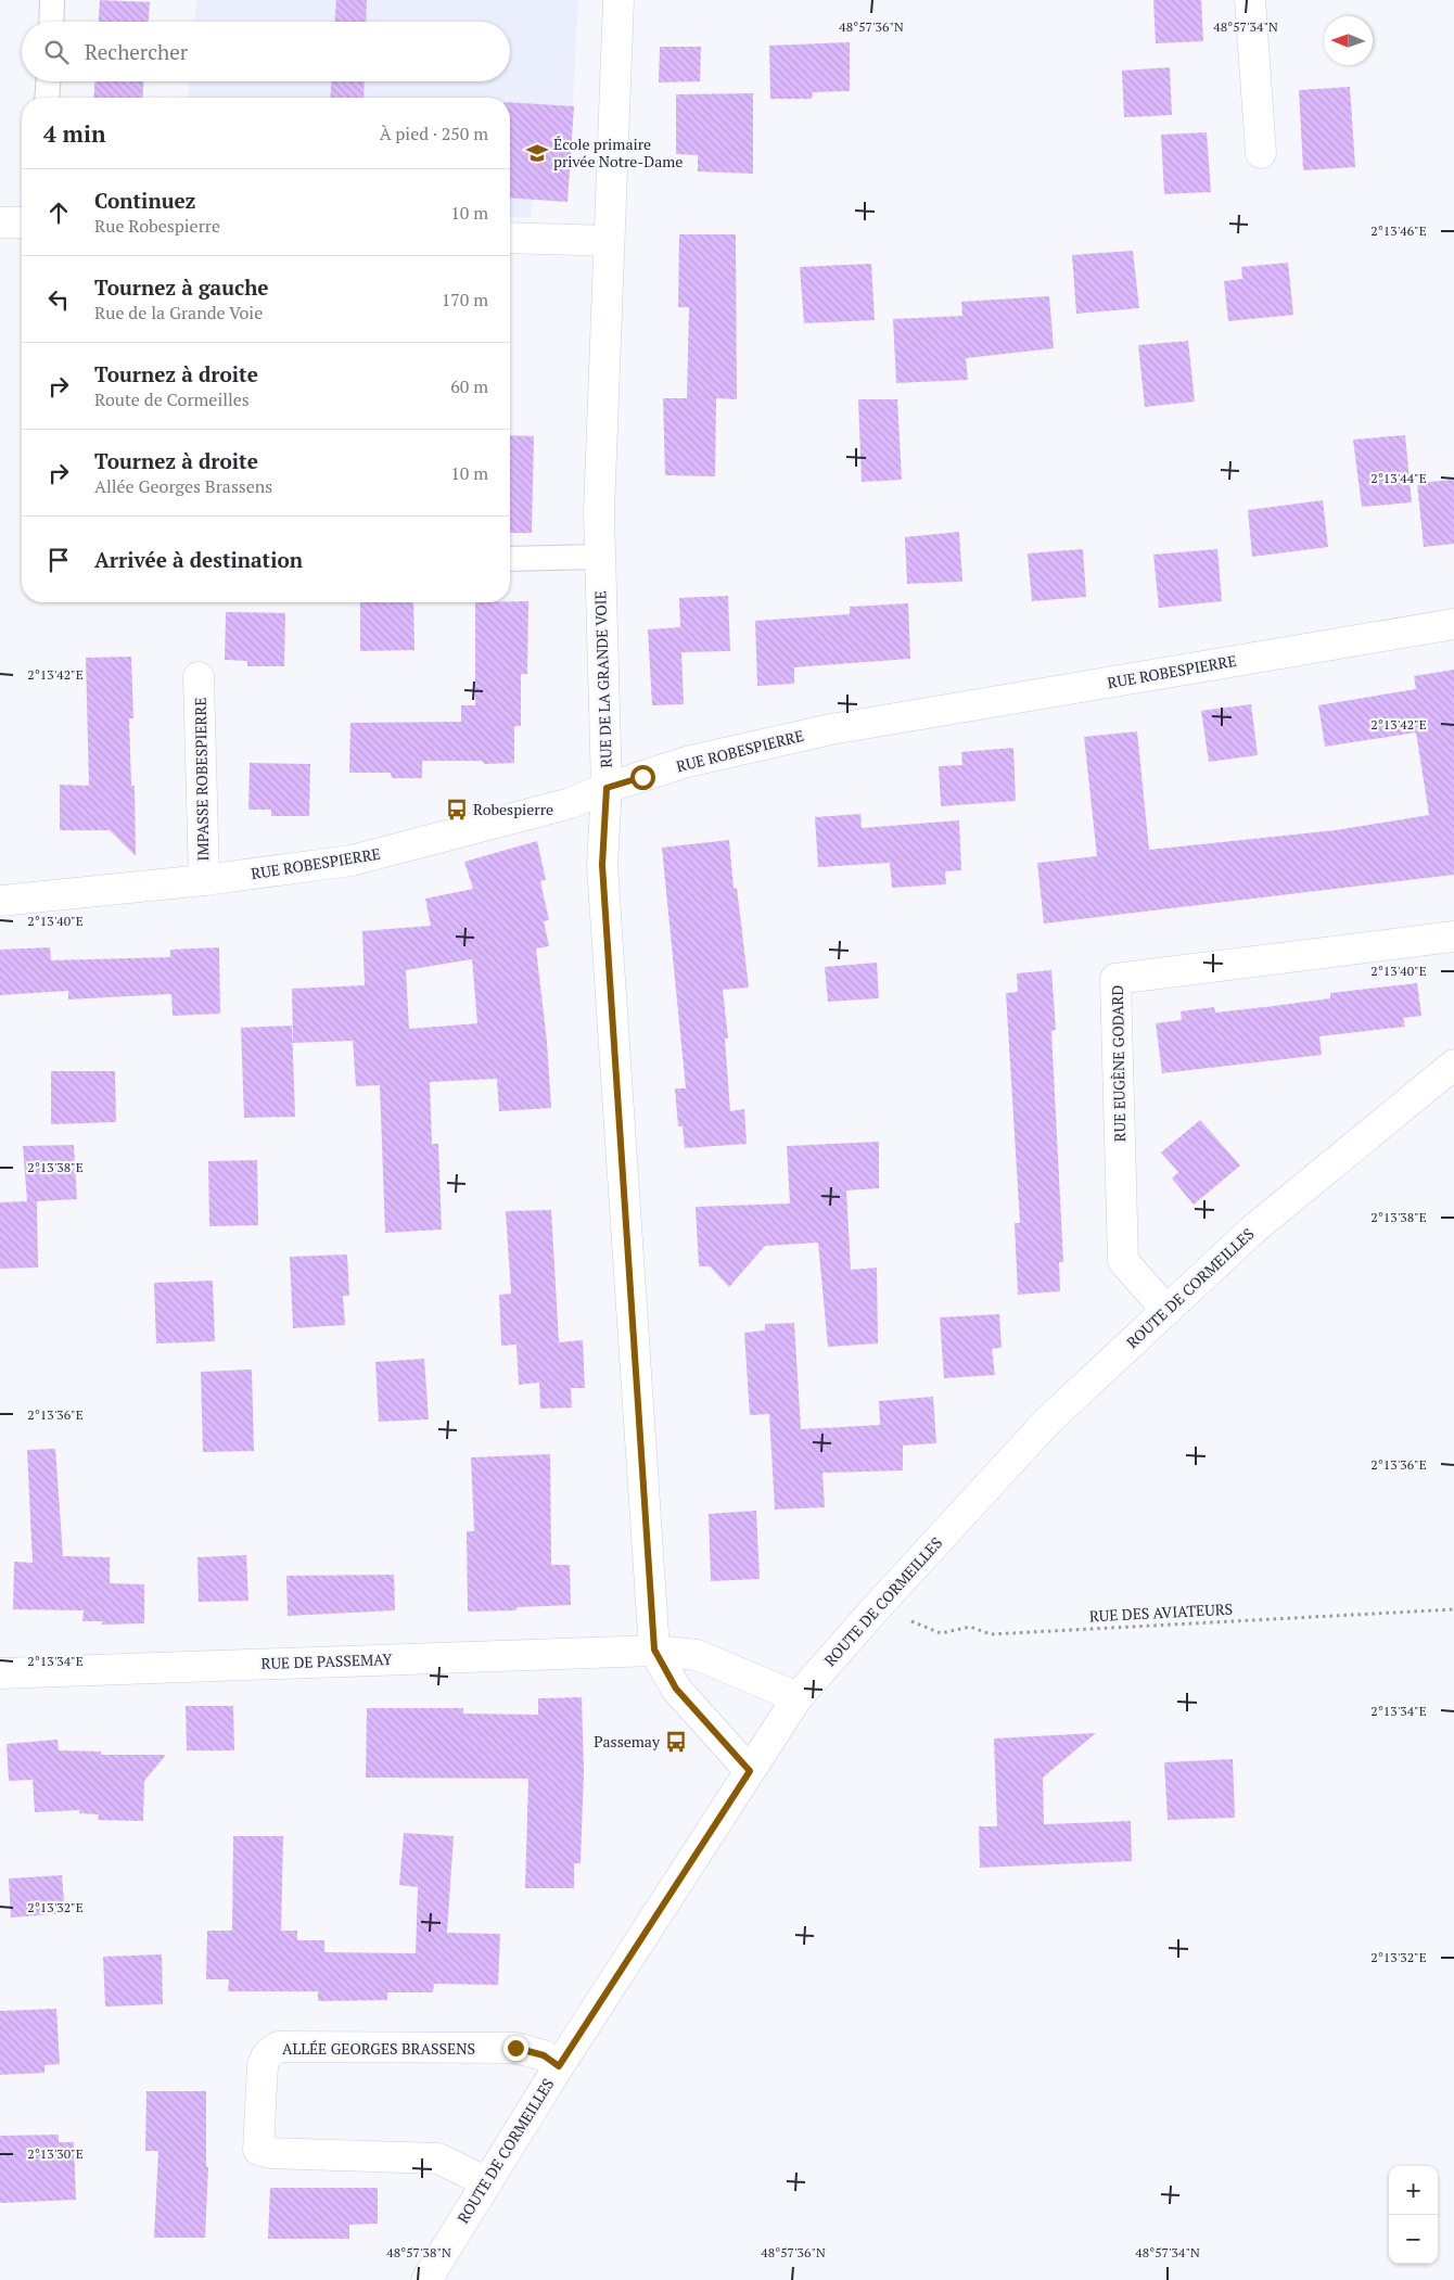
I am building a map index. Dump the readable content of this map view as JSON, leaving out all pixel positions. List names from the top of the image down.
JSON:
{
  "streets": {
    "street": [
      "RUE ROBESPIERRE",
      "RUE DE LA GRANDE VOIE",
      "IMPASSE ROBESPIERRE",
      "RUE EUGÈNE GODARD",
      "ROUTE DE CORMEILLES",
      "RUE DE PASSEMAY",
      "ALLÉE GEORGES BRASSENS"
    ],
    "path": ["RUE DES AVIATEURS"]
  },
  "crossings": [
    ["RUE ROBESPIERRE", "RUE DE LA GRANDE VOIE"],
    ["RUE ROBESPIERRE", "IMPASSE ROBESPIERRE"],
    ["RUE DE LA GRANDE VOIE", "ROUTE DE CORMEILLES"],
    ["RUE DE LA GRANDE VOIE", "RUE DE PASSEMAY"],
    ["RUE EUGÈNE GODARD", "ROUTE DE CORMEILLES"],
    ["ROUTE DE CORMEILLES", "RUE DES AVIATEURS"],
    ["ROUTE DE CORMEILLES", "ALLÉE GEORGES BRASSENS"]
  ],
  "places": {
    "school or university": ["École primaire privée Notre-Dame"],
    "bus stop": ["Robespierre", "Passemay"]
  },
  "north": "left",
  "page": {
    "search": "Rechercher",
    "heading": ["4 min", "À pied · 250 m"],
    "list": [
      ["Continuez", "Rue Robespierre", "10 m"],
      ["Tournez à gauche", "Rue de la Grande Voie", "170 m"],
      ["Tournez à droite", "Route de Cormeilles", "60 m"],
      ["Tournez à droite", "Allée Georges Brassens", "10 m"],
      "Arrivée à destination"
    ],
    "map_buttons": ["+", "−"]
  },
  "coordinates": [
    "48°57'36\"N",
    "48°57'34\"N",
    "2°13'46\"E",
    "2°13'44\"E",
    "2°13'42\"E",
    "2°13'40\"E",
    "2°13'38\"E",
    "2°13'36\"E",
    "2°13'34\"E",
    "2°13'32\"E",
    "2°13'30\"E",
    "48°57'38\"N"
  ]
}
